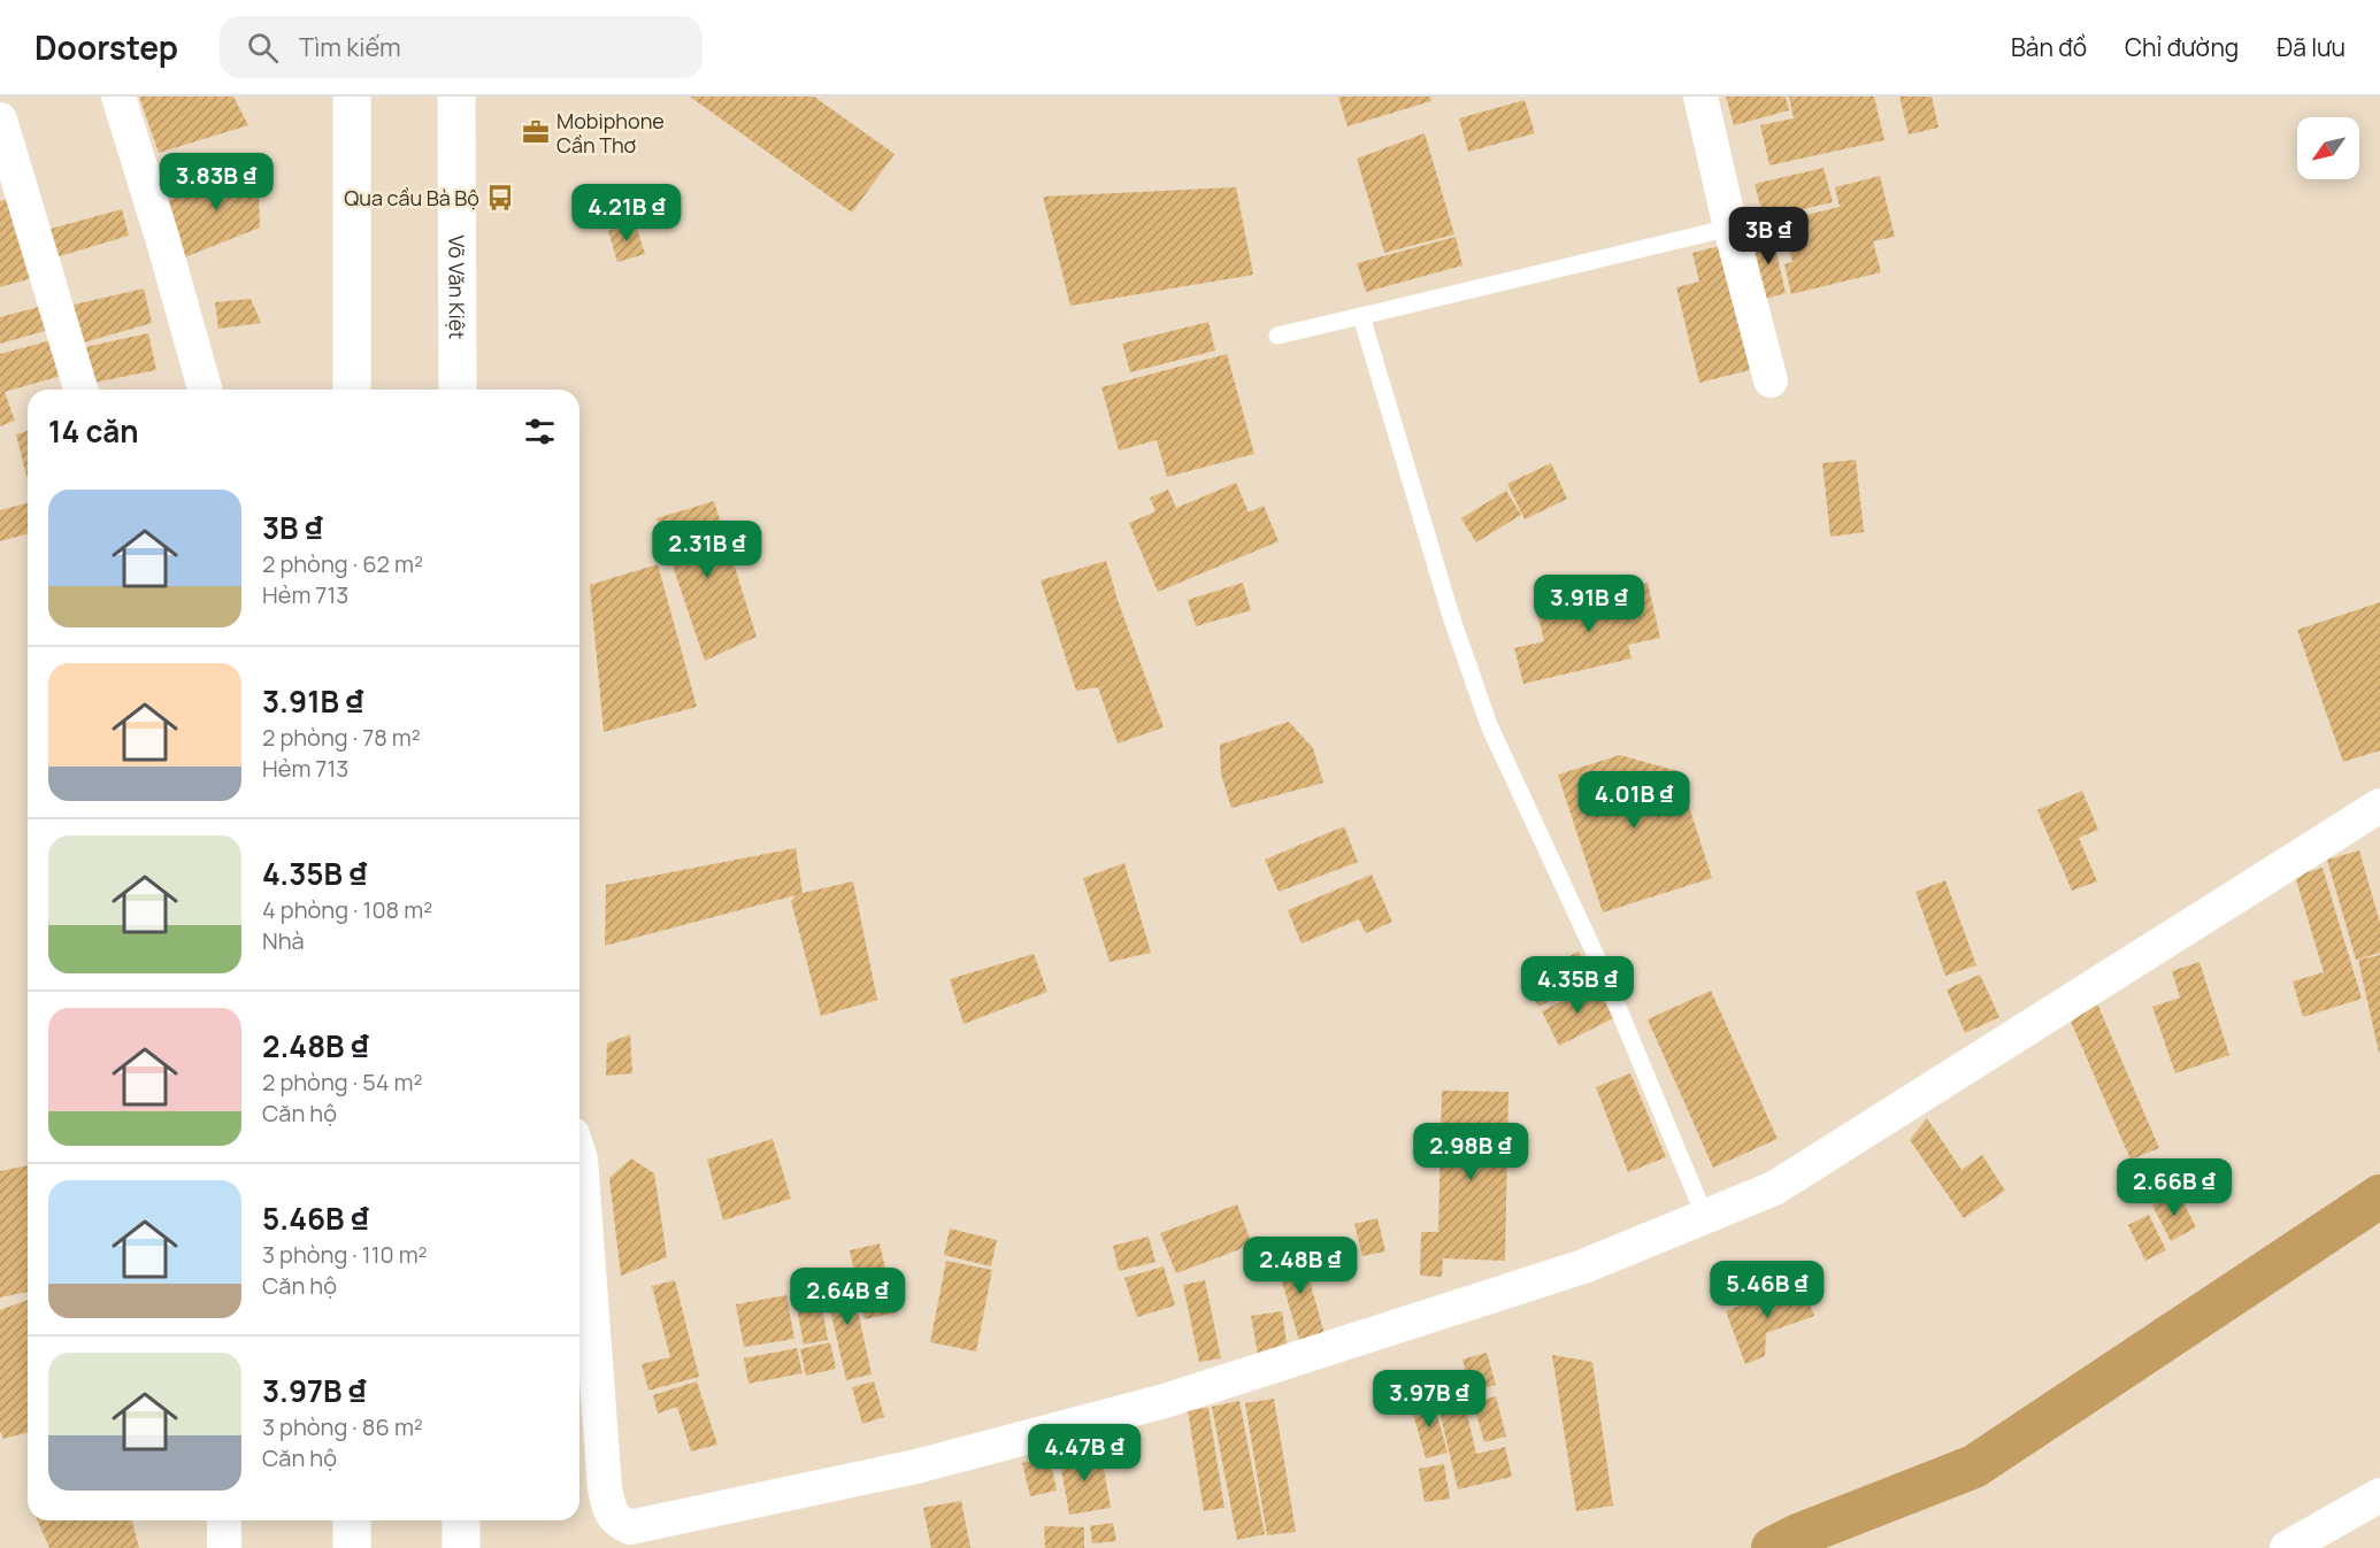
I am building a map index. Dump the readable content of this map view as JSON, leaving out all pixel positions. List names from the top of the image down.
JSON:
{
  "streets": {
    "main road": ["Võ Văn Kiệt"]
  },
  "places": {
    "office": ["Mobiphone Cần Thơ"],
    "bus stop": ["Qua cầu Bà Bộ"]
  },
  "north": "bottom left",
  "page": {
    "header": "Doorstep",
    "search": "Tìm kiếm",
    "nav": ["Bản đồ", "Chỉ đường", "Đã lưu"],
    "price": [
      "3.83B ₫",
      "4.21B ₫",
      "3B ₫",
      "2.31B ₫",
      "3.91B ₫",
      "4.01B ₫",
      "4.35B ₫",
      "2.98B ₫",
      "2.66B ₫",
      "2.48B ₫",
      "5.46B ₫",
      "2.64B ₫",
      "3.97B ₫",
      "4.47B ₫"
    ],
    "heading": "14 căn",
    "list": [
      {
        "name": "3B ₫",
        "note": "2 phòng · 62 m² · Hẻm 713"
      },
      {
        "name": "3.91B ₫",
        "note": "2 phòng · 78 m² · Hẻm 713"
      },
      {
        "name": "4.35B ₫",
        "note": "4 phòng · 108 m² · Nhà"
      },
      {
        "name": "2.48B ₫",
        "note": "2 phòng · 54 m² · Căn hộ"
      },
      {
        "name": "5.46B ₫",
        "note": "3 phòng · 110 m² · Căn hộ"
      },
      {
        "name": "3.97B ₫",
        "note": "3 phòng · 86 m² · Căn hộ"
      }
    ]
  }
}
